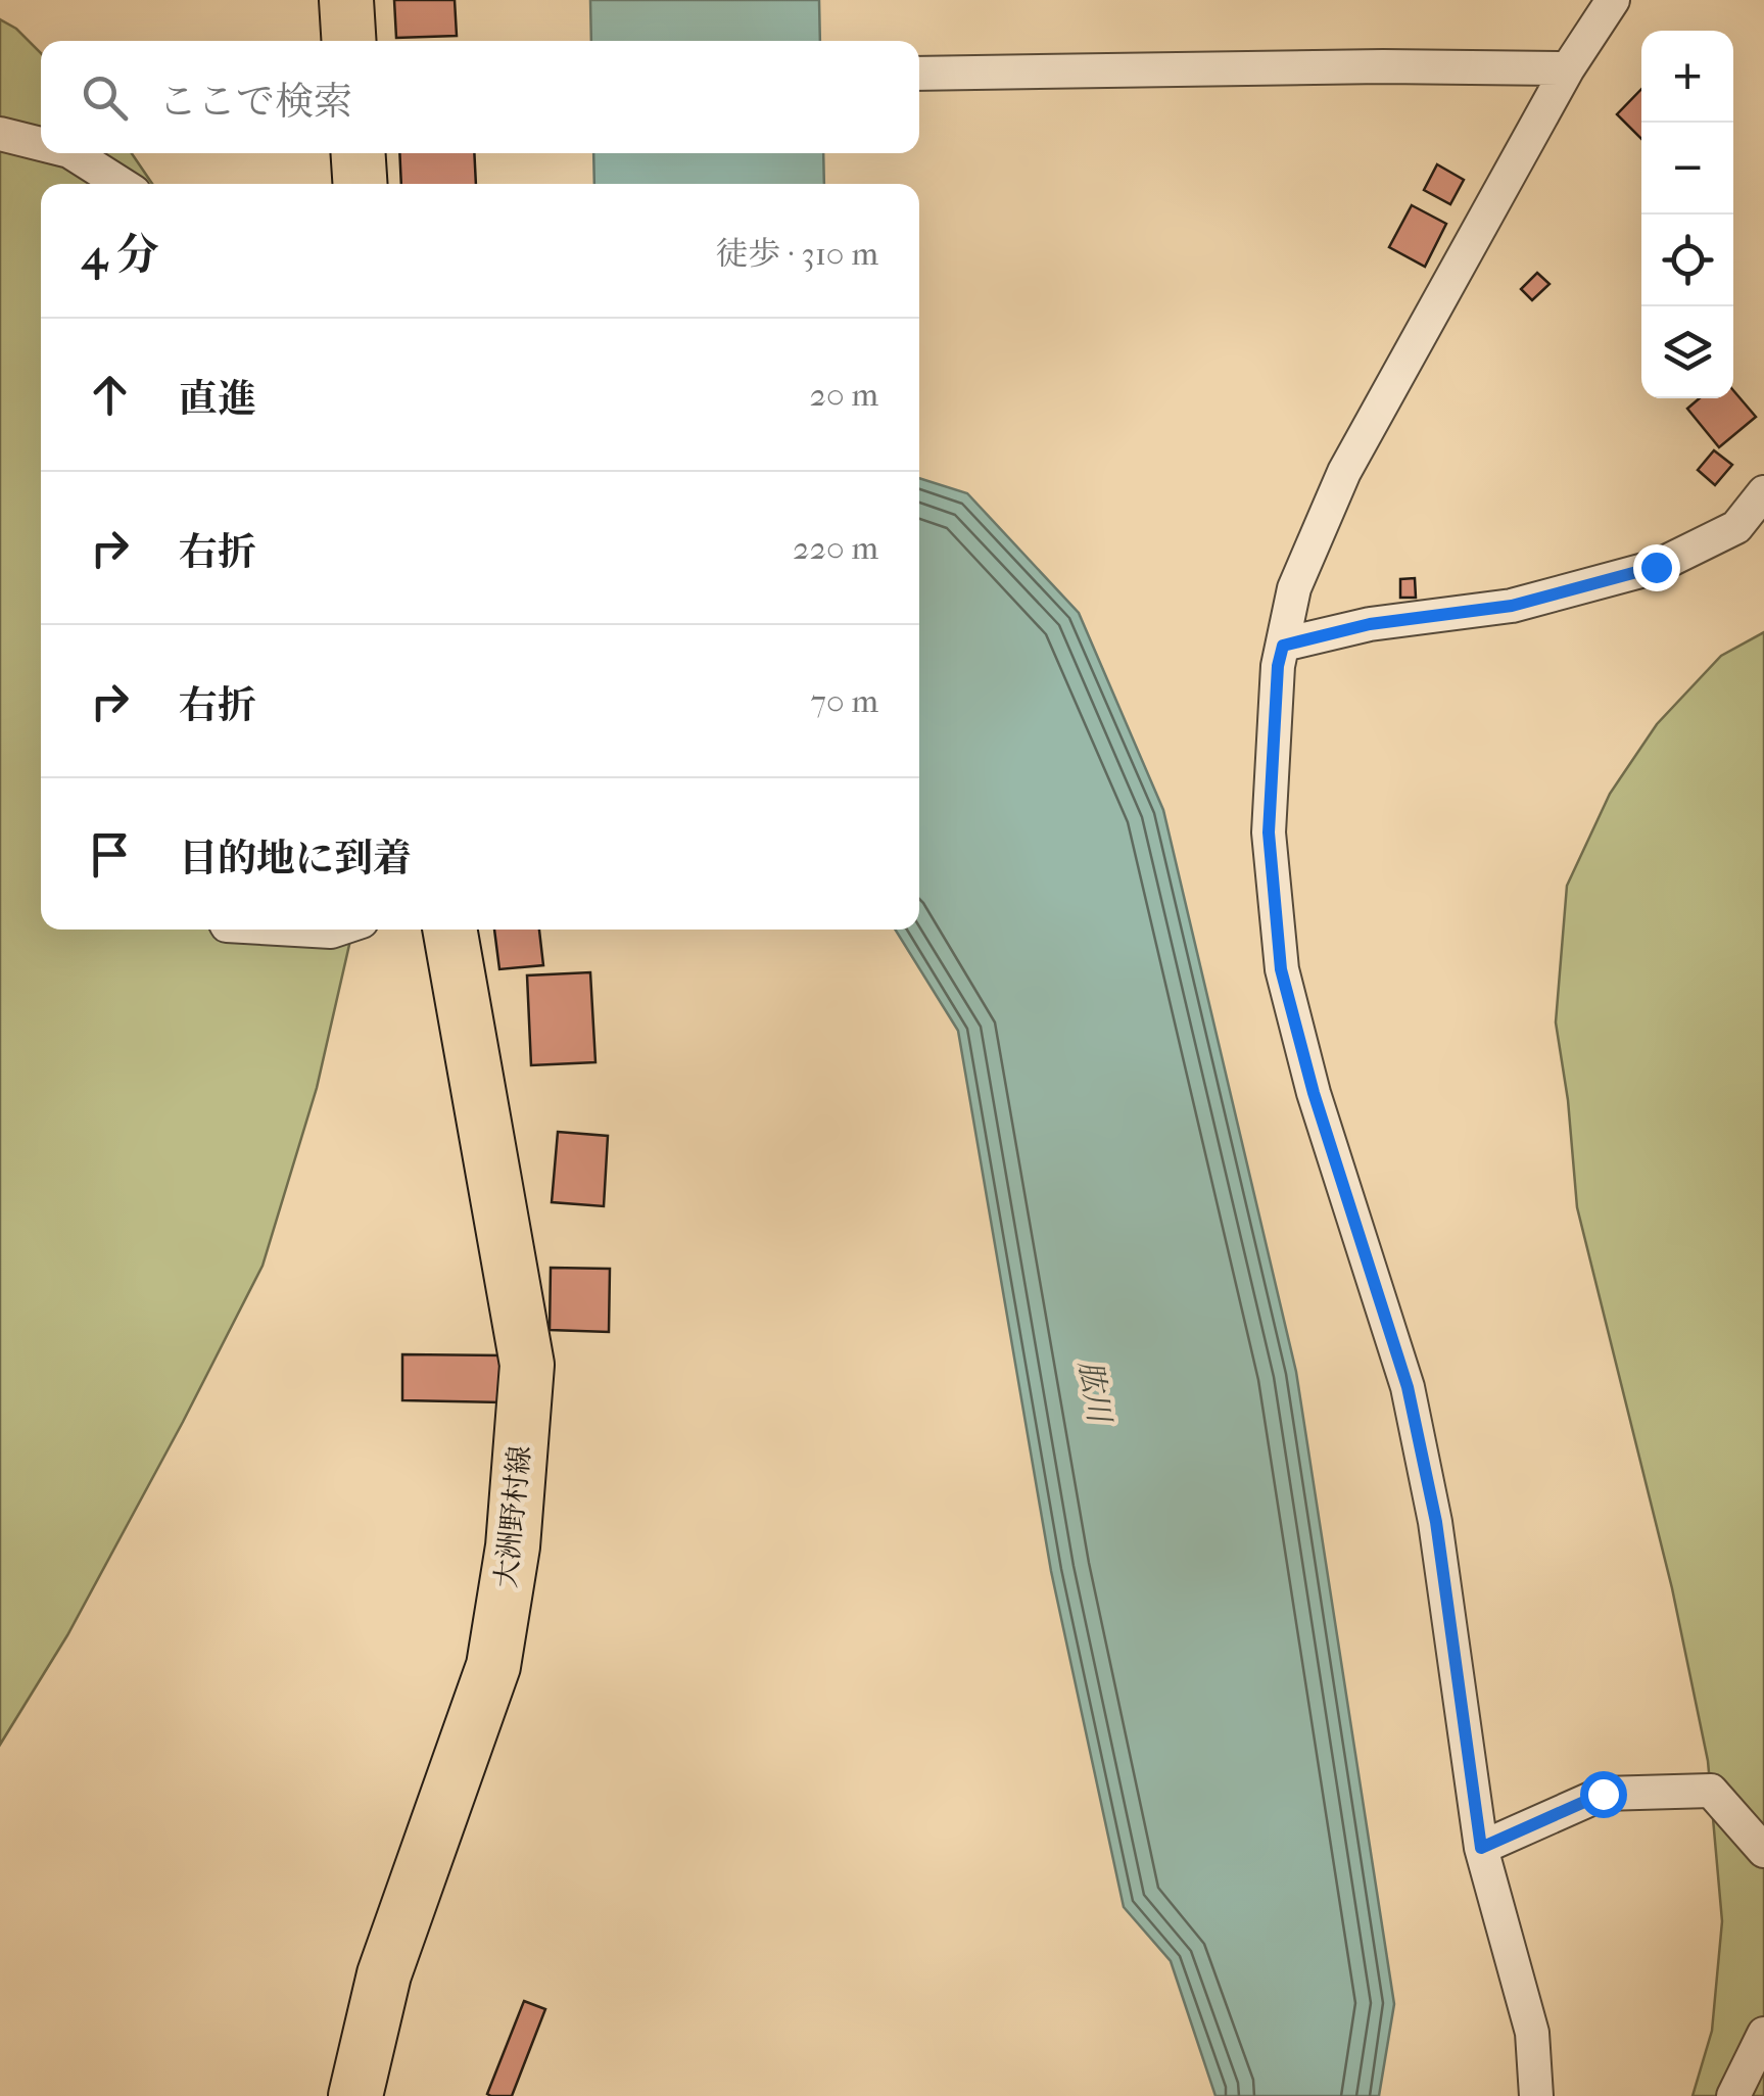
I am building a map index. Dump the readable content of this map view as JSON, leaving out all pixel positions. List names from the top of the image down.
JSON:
{
  "streets": {
    "main road": ["大洲野村線"]
  },
  "water": ["肱川"],
  "page": {
    "map_buttons": ["+", "−"],
    "search": "ここで検索",
    "heading": ["4 分", "徒歩 · 310 m"],
    "list": [
      ["直進", "20 m"],
      ["右折", "220 m"],
      ["右折", "70 m"],
      "目的地に到着"
    ]
  }
}
